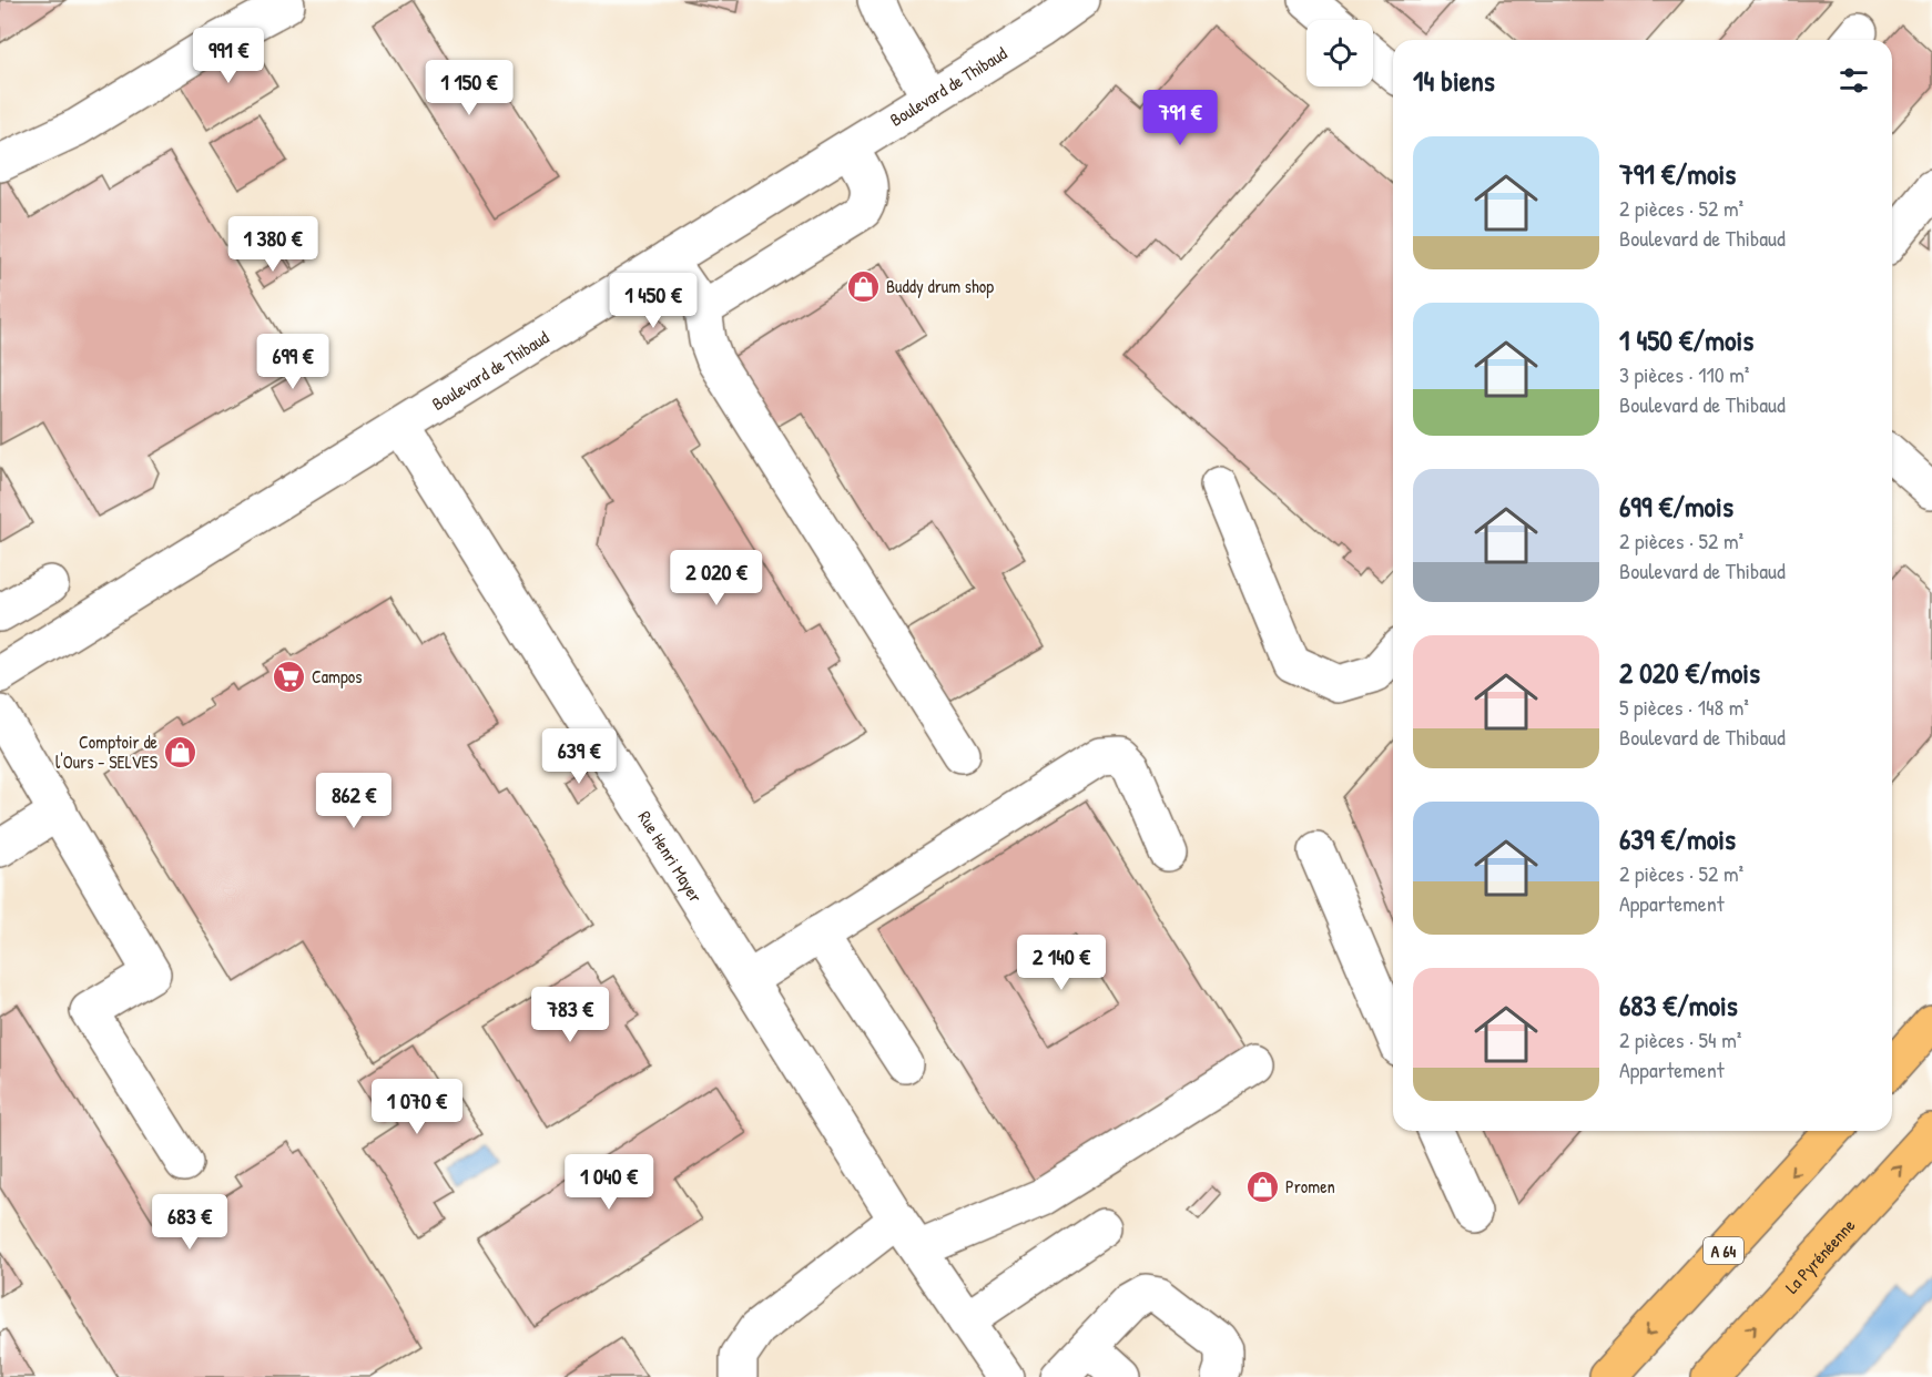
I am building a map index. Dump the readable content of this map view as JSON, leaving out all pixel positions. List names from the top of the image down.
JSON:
{
  "streets": {
    "highway": ["A 64", "La Pyrénéenne"],
    "street": ["Boulevard de Thibaud", "Rue Henri Mayer"]
  },
  "crossings": [
    ["Boulevard de Thibaud", "Rue Henri Mayer"]
  ],
  "places": {
    "shop": ["Buddy drum shop", "Comptoir de l'Ours - SELVES", "Promen"],
    "supermarket": ["Campos"]
  },
  "page": {
    "price": [
      "991 €",
      "1 150 €",
      "791 €",
      "1 380 €",
      "1 450 €",
      "699 €",
      "2 020 €",
      "639 €",
      "862 €",
      "2 140 €",
      "783 €",
      "1 070 €",
      "1 040 €",
      "683 €"
    ],
    "heading": "14 biens",
    "list": [
      {
        "name": "791 €/mois",
        "note": "2 pièces · 52 m² · Boulevard de Thibaud"
      },
      {
        "name": "1 450 €/mois",
        "note": "3 pièces · 110 m² · Boulevard de Thibaud"
      },
      {
        "name": "699 €/mois",
        "note": "2 pièces · 52 m² · Boulevard de Thibaud"
      },
      {
        "name": "2 020 €/mois",
        "note": "5 pièces · 148 m² · Boulevard de Thibaud"
      },
      {
        "name": "639 €/mois",
        "note": "2 pièces · 52 m² · Appartement"
      },
      {
        "name": "683 €/mois",
        "note": "2 pièces · 54 m² · Appartement"
      }
    ]
  }
}
